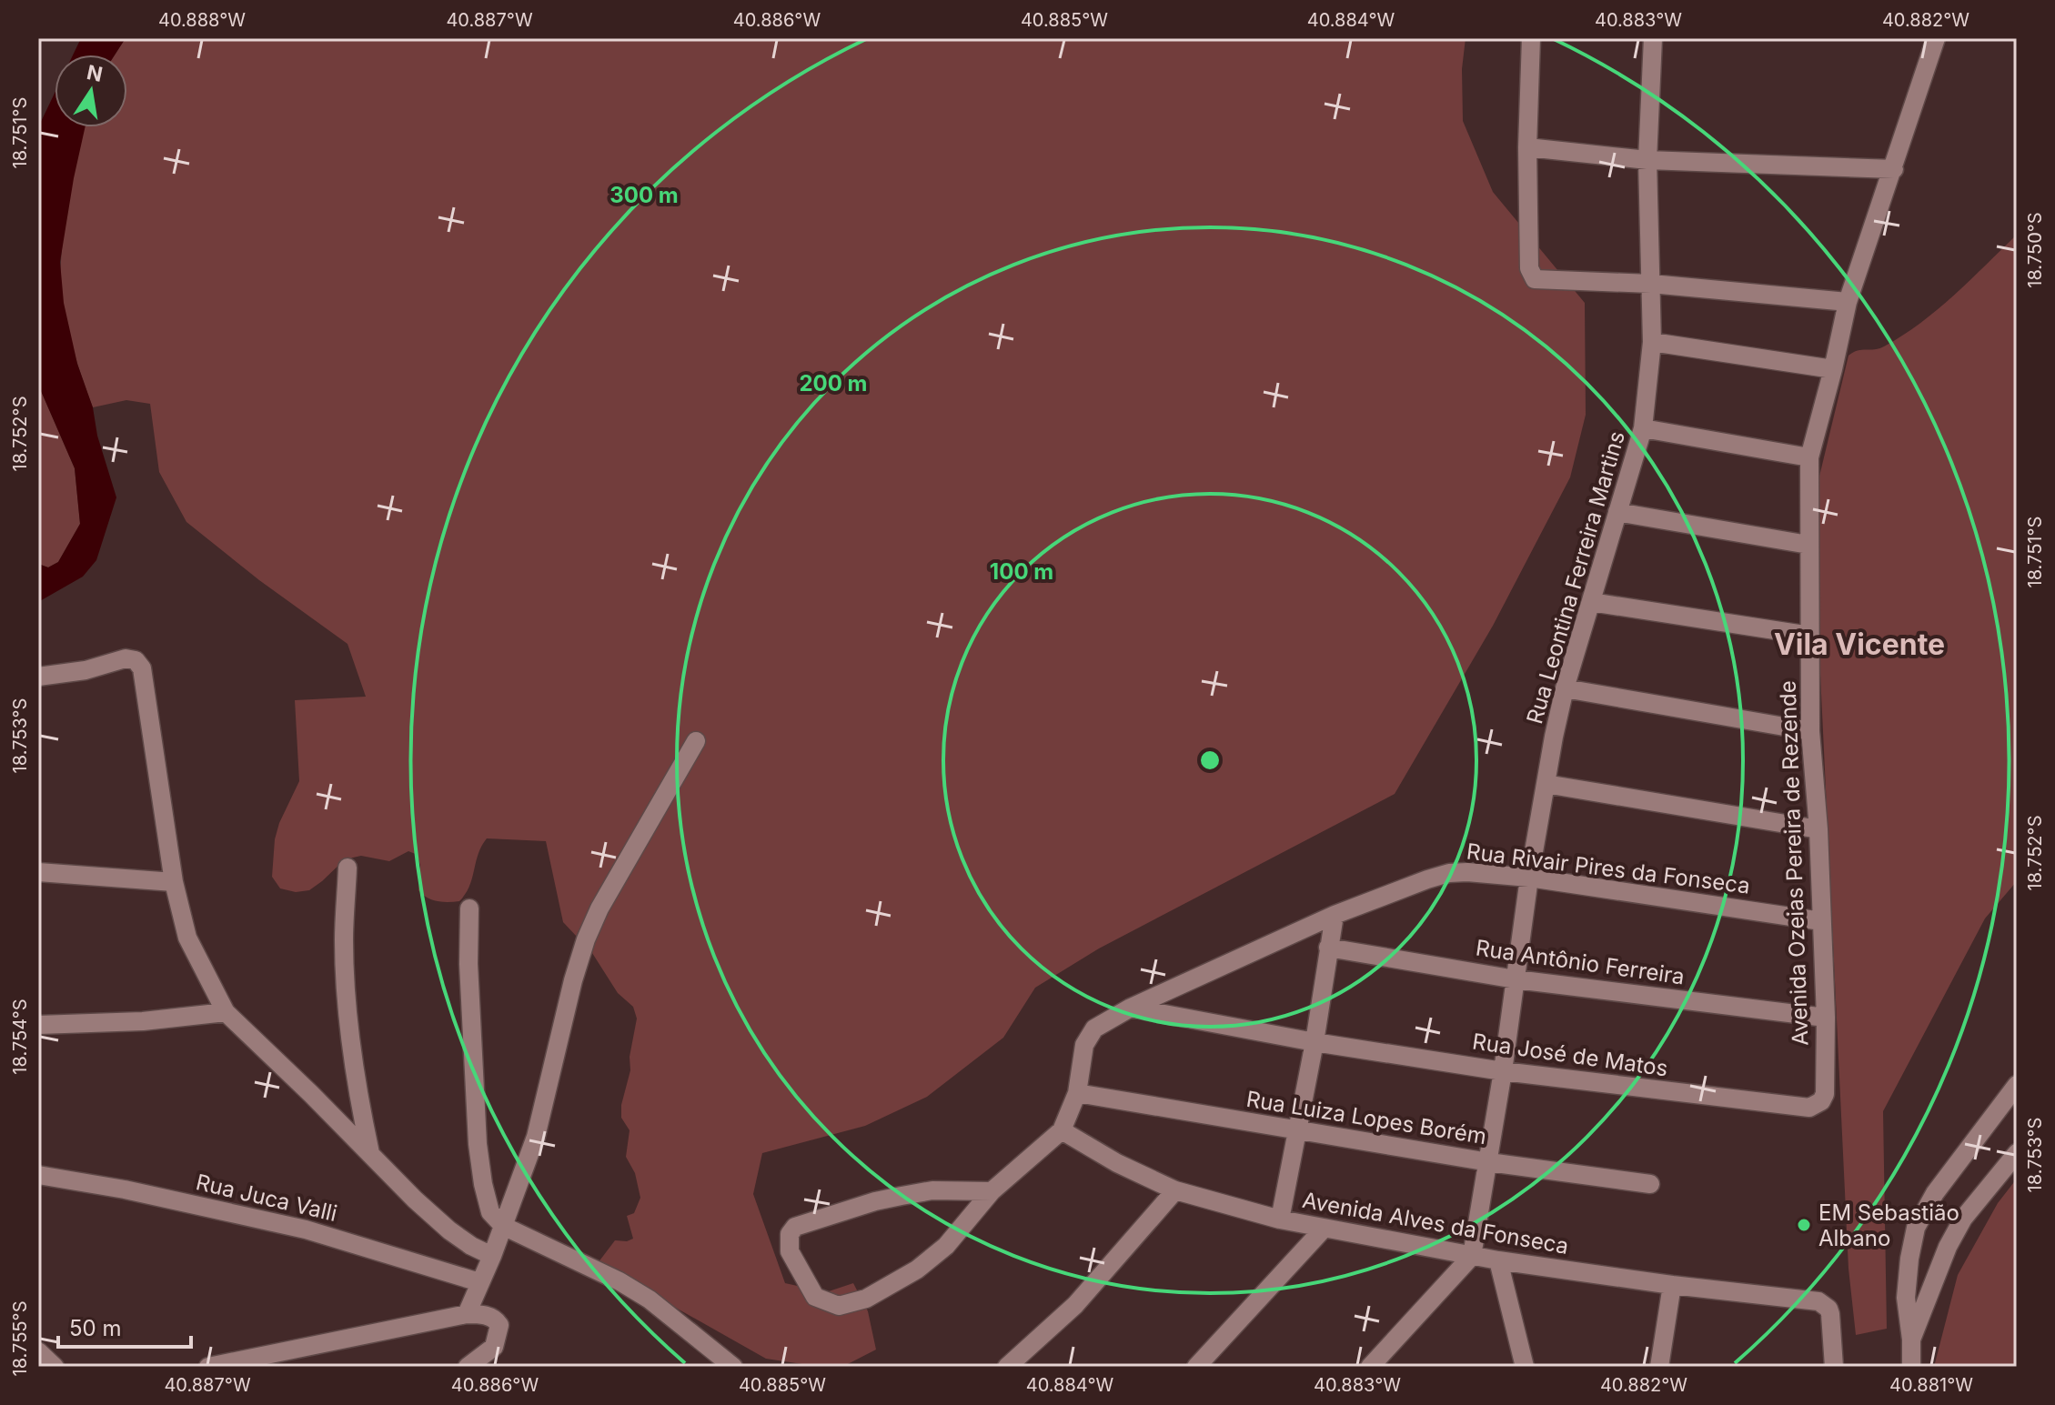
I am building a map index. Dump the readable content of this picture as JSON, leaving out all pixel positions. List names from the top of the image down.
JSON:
{
  "streets": {
    "street": [
      "Rua Leontina Ferreira Martins",
      "Avenida Ozeias Pereira de Rezende",
      "Rua Rivair Pires da Fonseca",
      "Rua Antônio Ferreira",
      "Rua José de Matos",
      "Rua Luiza Lopes Borém",
      "Rua Juca Valli",
      "Avenida Alves da Fonseca"
    ]
  },
  "crossings": [
    ["Rua Leontina Ferreira Martins", "Rua Rivair Pires da Fonseca"],
    ["Rua Leontina Ferreira Martins", "Rua Antônio Ferreira"],
    ["Rua Leontina Ferreira Martins", "Rua José de Matos"],
    ["Rua Leontina Ferreira Martins", "Rua Luiza Lopes Borém"],
    ["Rua Leontina Ferreira Martins", "Avenida Alves da Fonseca"],
    ["Avenida Ozeias Pereira de Rezende", "Rua Rivair Pires da Fonseca"],
    ["Avenida Ozeias Pereira de Rezende", "Rua Antônio Ferreira"],
    ["Avenida Ozeias Pereira de Rezende", "Rua José de Matos"],
    ["Rua Rivair Pires da Fonseca", "Rua José de Matos"],
    ["Rua Rivair Pires da Fonseca", "Rua Luiza Lopes Borém"],
    ["Rua Rivair Pires da Fonseca", "Avenida Alves da Fonseca"]
  ],
  "districts": ["Vila Vicente"],
  "places": ["EM Sebastião Albano"],
  "scale_bar": "50 m",
  "north": "top",
  "coordinates": [
    "40.888°W",
    "40.887°W",
    "40.886°W",
    "40.885°W",
    "40.884°W",
    "40.883°W",
    "40.882°W",
    "18.751°S",
    "18.750°S",
    "18.752°S",
    "18.753°S",
    "18.754°S",
    "18.755°S",
    "40.881°W"
  ],
  "rings": ["300 m", "200 m", "100 m"]
}
